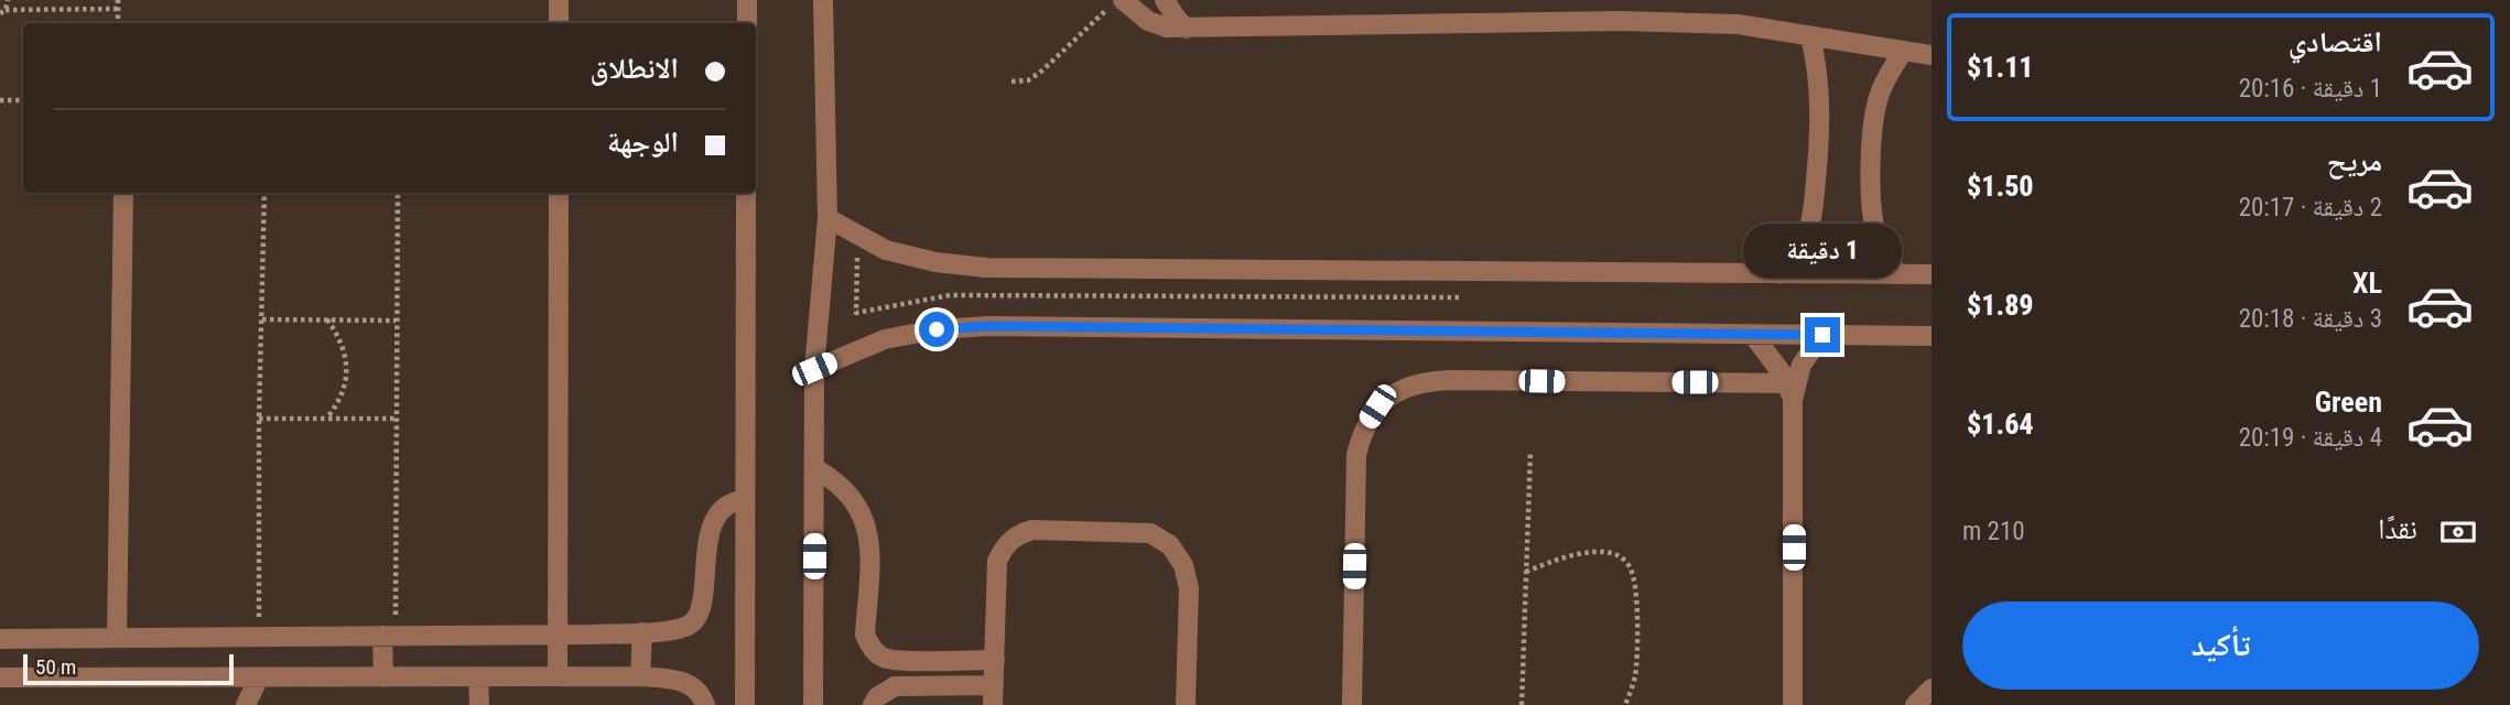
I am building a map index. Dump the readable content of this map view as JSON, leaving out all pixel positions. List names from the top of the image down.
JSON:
{
  "scale_bar": "50 m",
  "page": {
    "list": [
      {
        "name": "اقتصادي",
        "note": "1 دقيقة · 20:16",
        "value": "$1.11"
      },
      {
        "name": "مريح",
        "note": "2 دقيقة · 20:17",
        "value": "$1.50"
      },
      {
        "name": "XL",
        "note": "3 دقيقة · 20:18",
        "value": "$1.89"
      },
      {
        "name": "Green",
        "note": "4 دقيقة · 20:19",
        "value": "$1.64"
      }
    ],
    "banner": ["الانطلاق", "الوجهة"],
    "bubble": "1 دقيقة",
    "pay": ["نقدًا", "210 m"],
    "buttons": "تأكيد",
    "scale": "50 m"
  }
}
